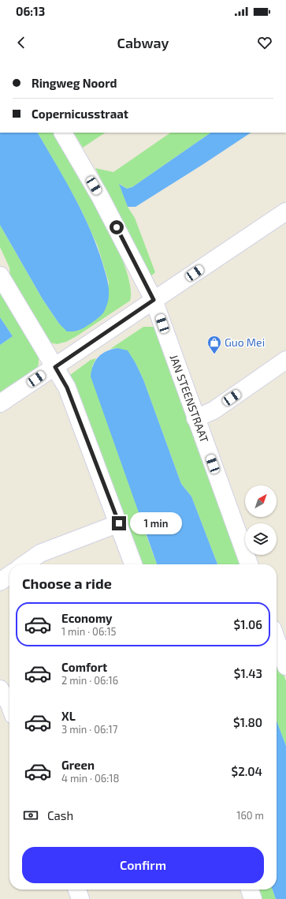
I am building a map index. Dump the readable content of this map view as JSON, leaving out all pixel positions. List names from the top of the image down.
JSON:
{
  "streets": {
    "street": ["JAN STEENSTRAAT"]
  },
  "places": {
    "shop": ["Guo Mei"]
  },
  "north": "top right",
  "page": {
    "status": "06:13",
    "header": "Cabway",
    "banner": ["Ringweg Noord", "Copernicusstraat"],
    "bubble": "1 min",
    "heading": "Choose a ride",
    "list": [
      {
        "name": "Economy",
        "note": "1 min · 06:15",
        "value": "$1.06"
      },
      {
        "name": "Comfort",
        "note": "2 min · 06:16",
        "value": "$1.43"
      },
      {
        "name": "XL",
        "note": "3 min · 06:17",
        "value": "$1.80"
      },
      {
        "name": "Green",
        "note": "4 min · 06:18",
        "value": "$2.04"
      }
    ],
    "pay": ["Cash", "160 m"],
    "buttons": "Confirm"
  }
}
